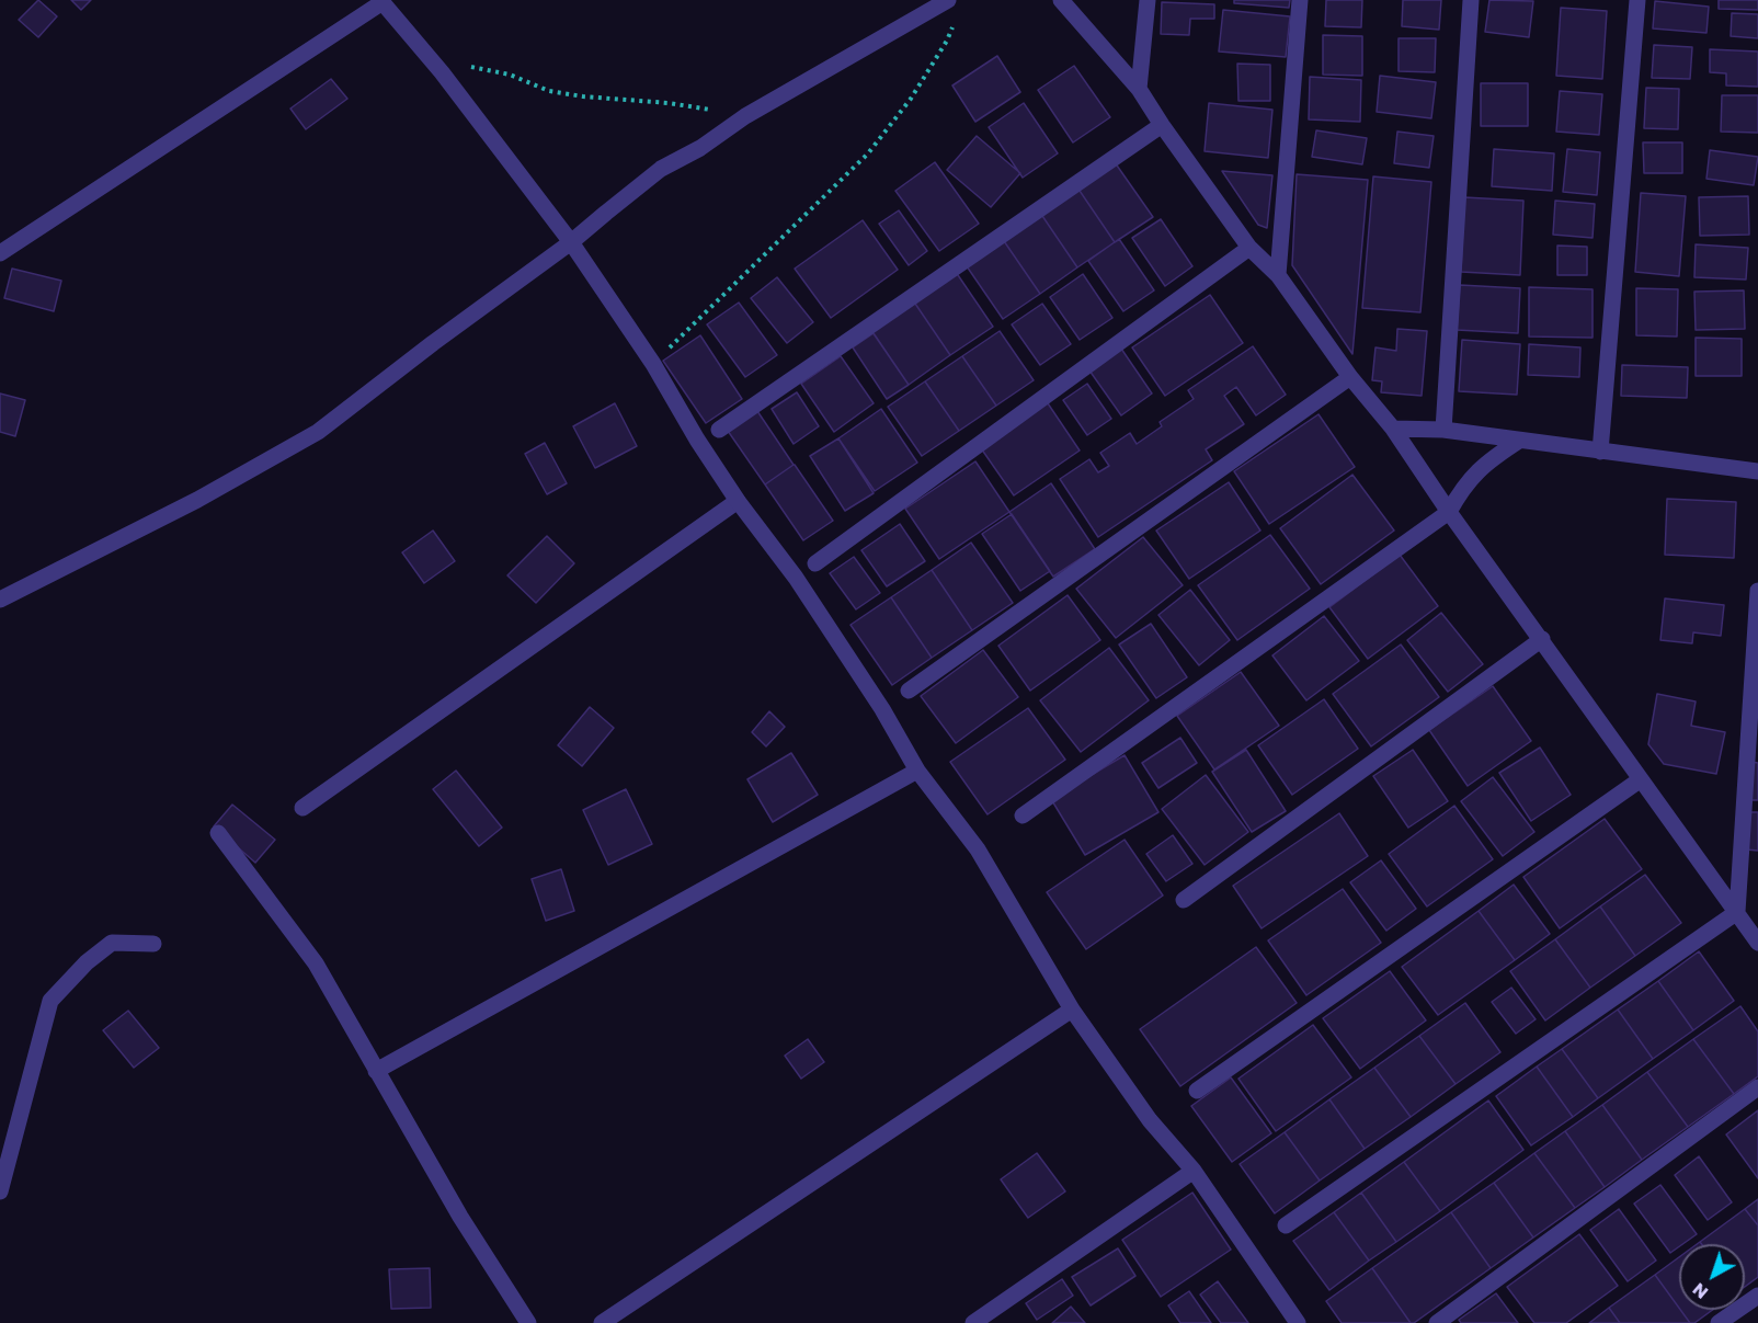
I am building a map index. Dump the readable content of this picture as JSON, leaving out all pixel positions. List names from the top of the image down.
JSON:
{
  "north": "bottom left"
}
